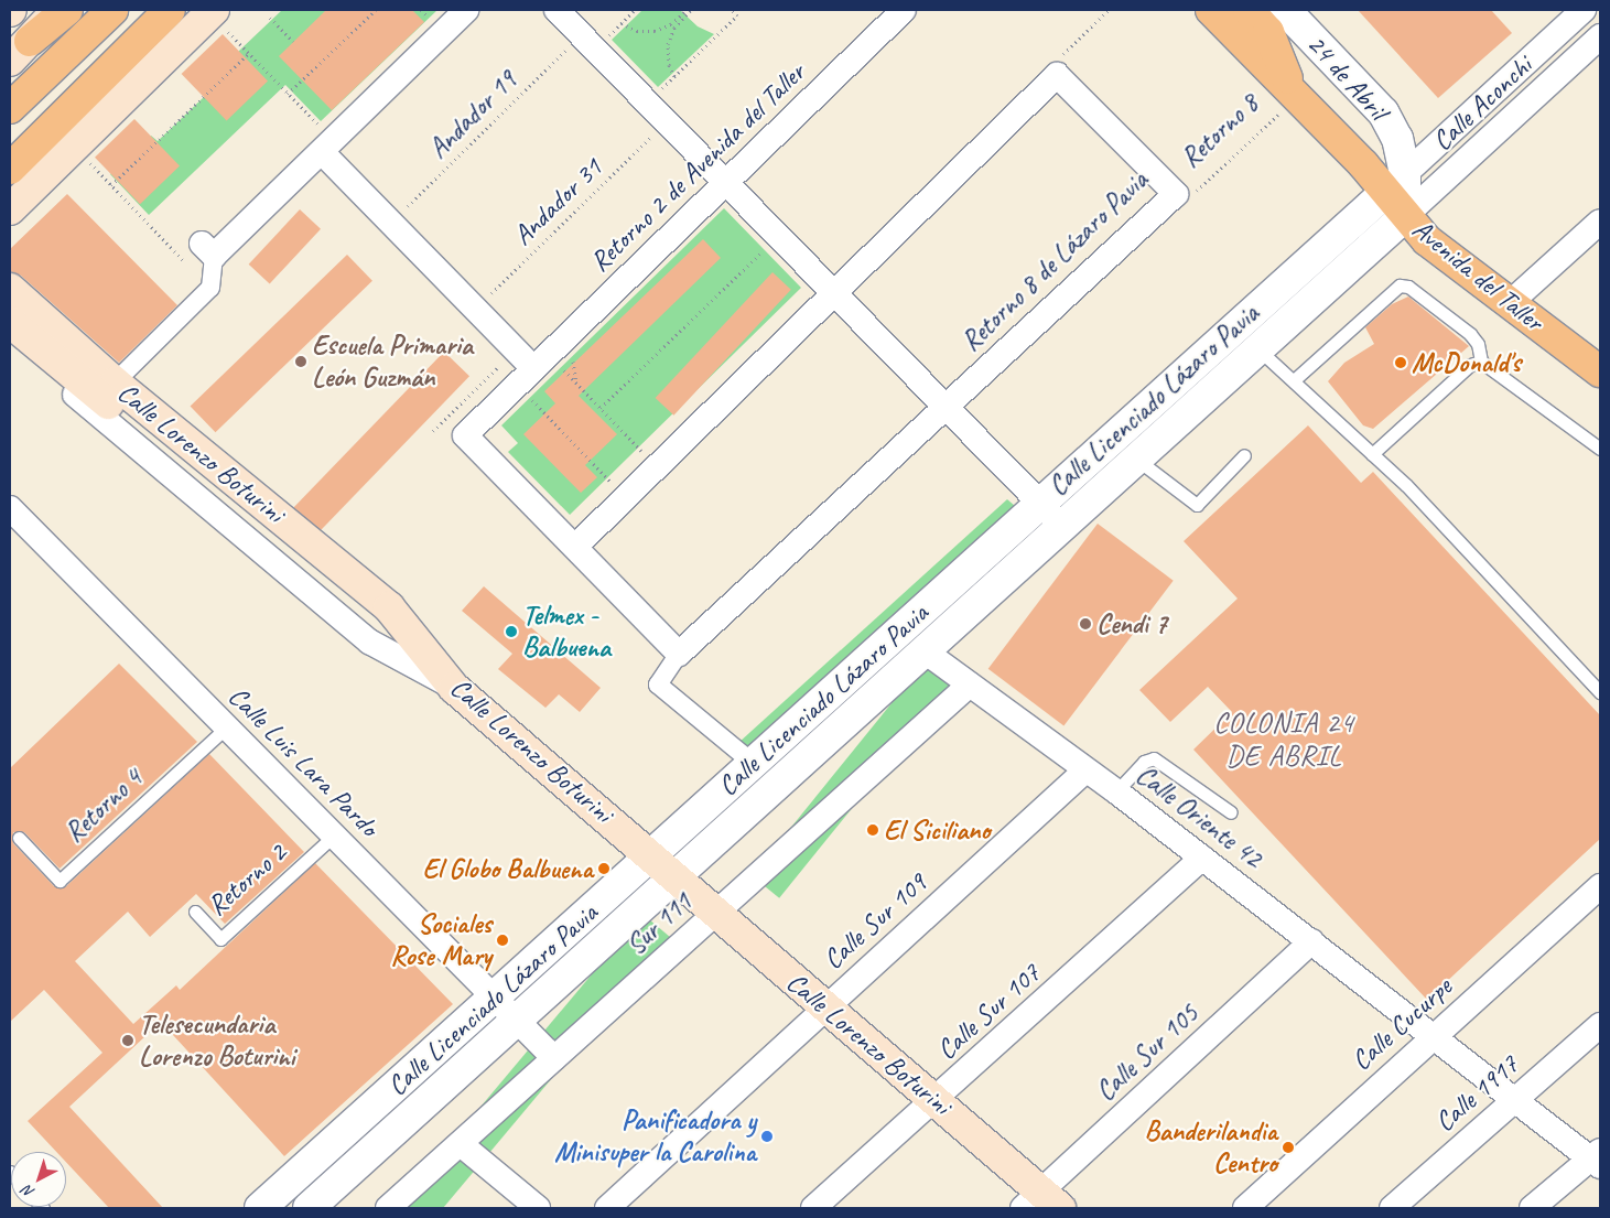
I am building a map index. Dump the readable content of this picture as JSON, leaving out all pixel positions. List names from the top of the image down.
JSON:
{
  "streets": {
    "main road": ["Avenida del Taller", "Calle Lorenzo Boturini"],
    "street": [
      "24 de Abril",
      "Calle Aconchi",
      "Retorno 2 de Avenida del Taller",
      "Retorno 8 de Lázaro Pavia",
      "Calle Licenciado Lázaro Pavia",
      "Calle Luis Lara Pardo",
      "Calle Oriente 42",
      "Calle Sur 109",
      "Sur 111",
      "Calle Sur 107",
      "Calle Cucurpe",
      "Calle Sur 105",
      "Calle 1917"
    ],
    "lane": ["Retorno 4", "Retorno 2"],
    "path": ["Andador 19", "Retorno 8", "Andador 31"]
  },
  "crossings": [
    ["24 de Abril", "Calle Aconchi"],
    ["24 de Abril", "Avenida del Taller"],
    ["24 de Abril", "Calle Licenciado Lázaro Pavia"],
    ["Calle Aconchi", "Avenida del Taller"],
    ["Calle Aconchi", "Calle Licenciado Lázaro Pavia"],
    ["Retorno 8", "Retorno 8 de Lázaro Pavia"],
    ["Retorno 8", "Avenida del Taller"],
    ["Avenida del Taller", "Calle Licenciado Lázaro Pavia"],
    ["Calle Licenciado Lázaro Pavia", "Calle Lorenzo Boturini"],
    ["Calle Licenciado Lázaro Pavia", "Calle Luis Lara Pardo"],
    ["Calle Licenciado Lázaro Pavia", "Calle Oriente 42"],
    ["Calle Lorenzo Boturini", "Calle Sur 109"],
    ["Calle Lorenzo Boturini", "Sur 111"],
    ["Calle Lorenzo Boturini", "Calle Sur 107"],
    ["Calle Lorenzo Boturini", "Calle Sur 105"],
    ["Calle Luis Lara Pardo", "Retorno 4"],
    ["Calle Luis Lara Pardo", "Retorno 2"],
    ["Calle Luis Lara Pardo", "Sur 111"],
    ["Calle Oriente 42", "Calle Sur 109"],
    ["Calle Oriente 42", "Sur 111"],
    ["Calle Oriente 42", "Calle Sur 107"],
    ["Calle Oriente 42", "Calle Cucurpe"],
    ["Calle Oriente 42", "Calle Sur 105"],
    ["Calle Oriente 42", "Calle 1917"]
  ],
  "districts": ["COLONIA 24 DE ABRIL"],
  "places": [
    "Escuela Primaria León Guzmán",
    "McDonald's",
    "Cendi 7",
    "Telmex - Balbuena",
    "El Siciliano",
    "El Globo Balbuena",
    "Sociales Rose Mary",
    "Telesecundaria Lorenzo Boturini",
    "Panificadora y Minisuper la Carolina",
    "Banderilandia Centro"
  ],
  "north": "bottom left"
}
